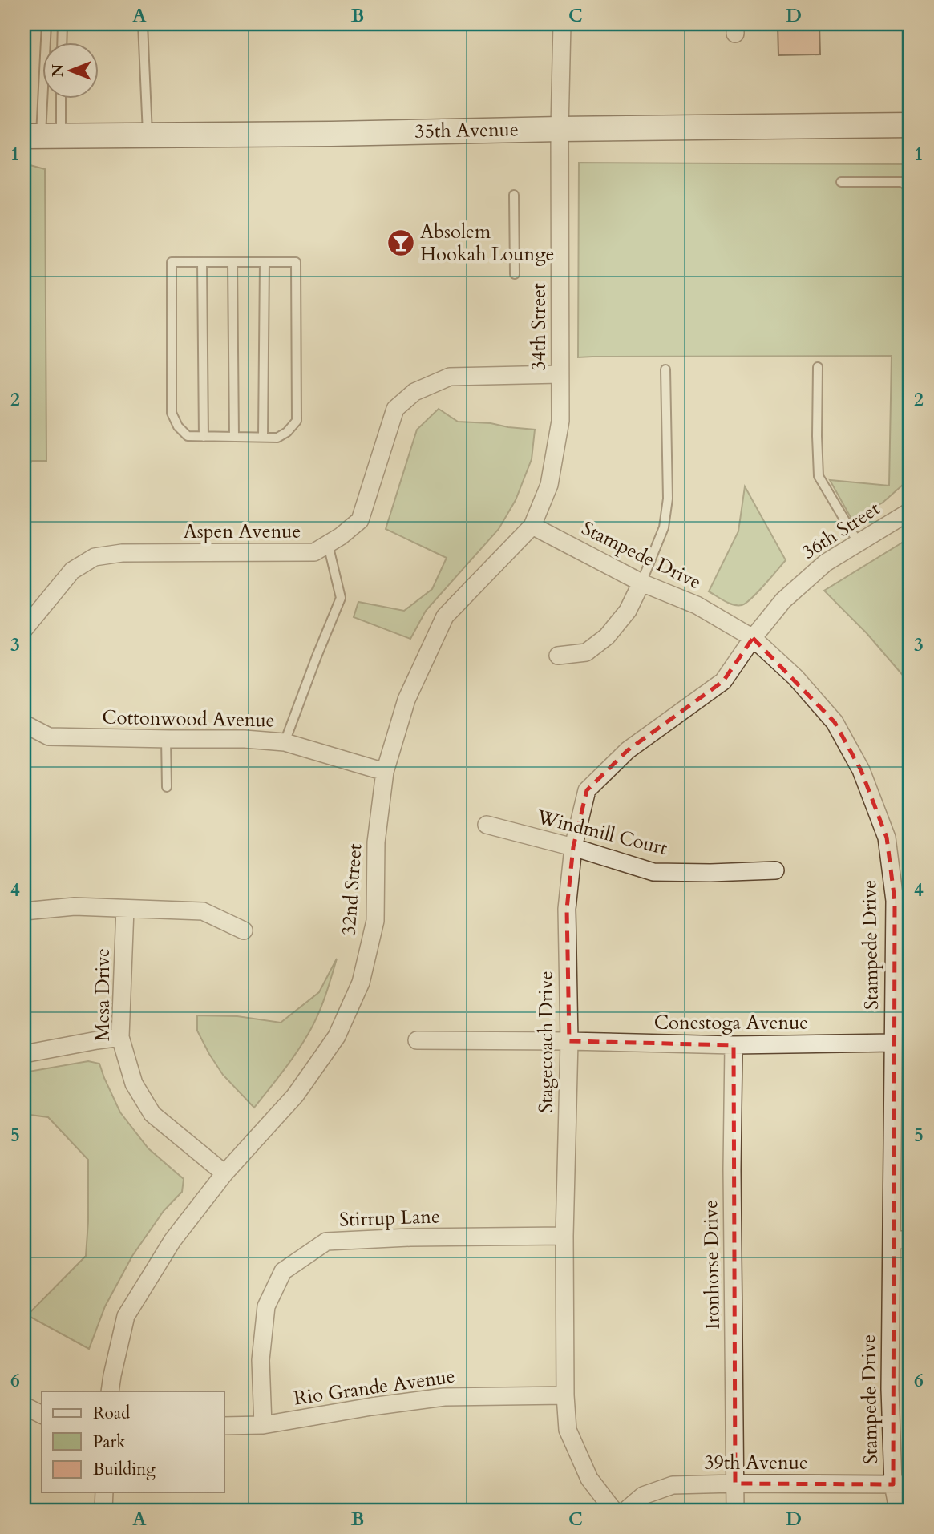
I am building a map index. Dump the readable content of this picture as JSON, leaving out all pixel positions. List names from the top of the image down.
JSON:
{
  "streets": {
    "main road": ["35th Avenue"],
    "street": [
      "34th Street",
      "36th Street",
      "Aspen Avenue",
      "Stampede Drive",
      "Cottonwood Avenue",
      "Windmill Court",
      "32nd Street",
      "Mesa Drive",
      "Conestoga Avenue",
      "Stagecoach Drive",
      "Stirrup Lane",
      "Ironhorse Drive",
      "Rio Grande Avenue",
      "39th Avenue"
    ]
  },
  "crossings": [
    ["35th Avenue", "34th Street"],
    ["34th Street", "Aspen Avenue"],
    ["34th Street", "Stampede Drive"],
    ["34th Street", "32nd Street"],
    ["36th Street", "Stampede Drive"],
    ["36th Street", "Stagecoach Drive"],
    ["Stampede Drive", "32nd Street"],
    ["Stampede Drive", "Conestoga Avenue"],
    ["Stampede Drive", "Stagecoach Drive"],
    ["Stampede Drive", "39th Avenue"],
    ["Cottonwood Avenue", "32nd Street"],
    ["Windmill Court", "Stagecoach Drive"],
    ["32nd Street", "Mesa Drive"],
    ["Conestoga Avenue", "Stagecoach Drive"],
    ["Conestoga Avenue", "Ironhorse Drive"],
    ["Stagecoach Drive", "Stirrup Lane"],
    ["Stagecoach Drive", "Rio Grande Avenue"],
    ["Stirrup Lane", "Rio Grande Avenue"],
    ["Ironhorse Drive", "39th Avenue"]
  ],
  "places": {
    "bar": ["Absolem Hookah Lounge"]
  },
  "legend": ["Road", "Park", "Building"],
  "north": "left",
  "grid": {
    "columns": [
      "A",
      "B",
      "C",
      "D"
    ],
    "rows": [
      "1",
      "2",
      "3",
      "4",
      "5",
      "6"
    ]
  }
}
